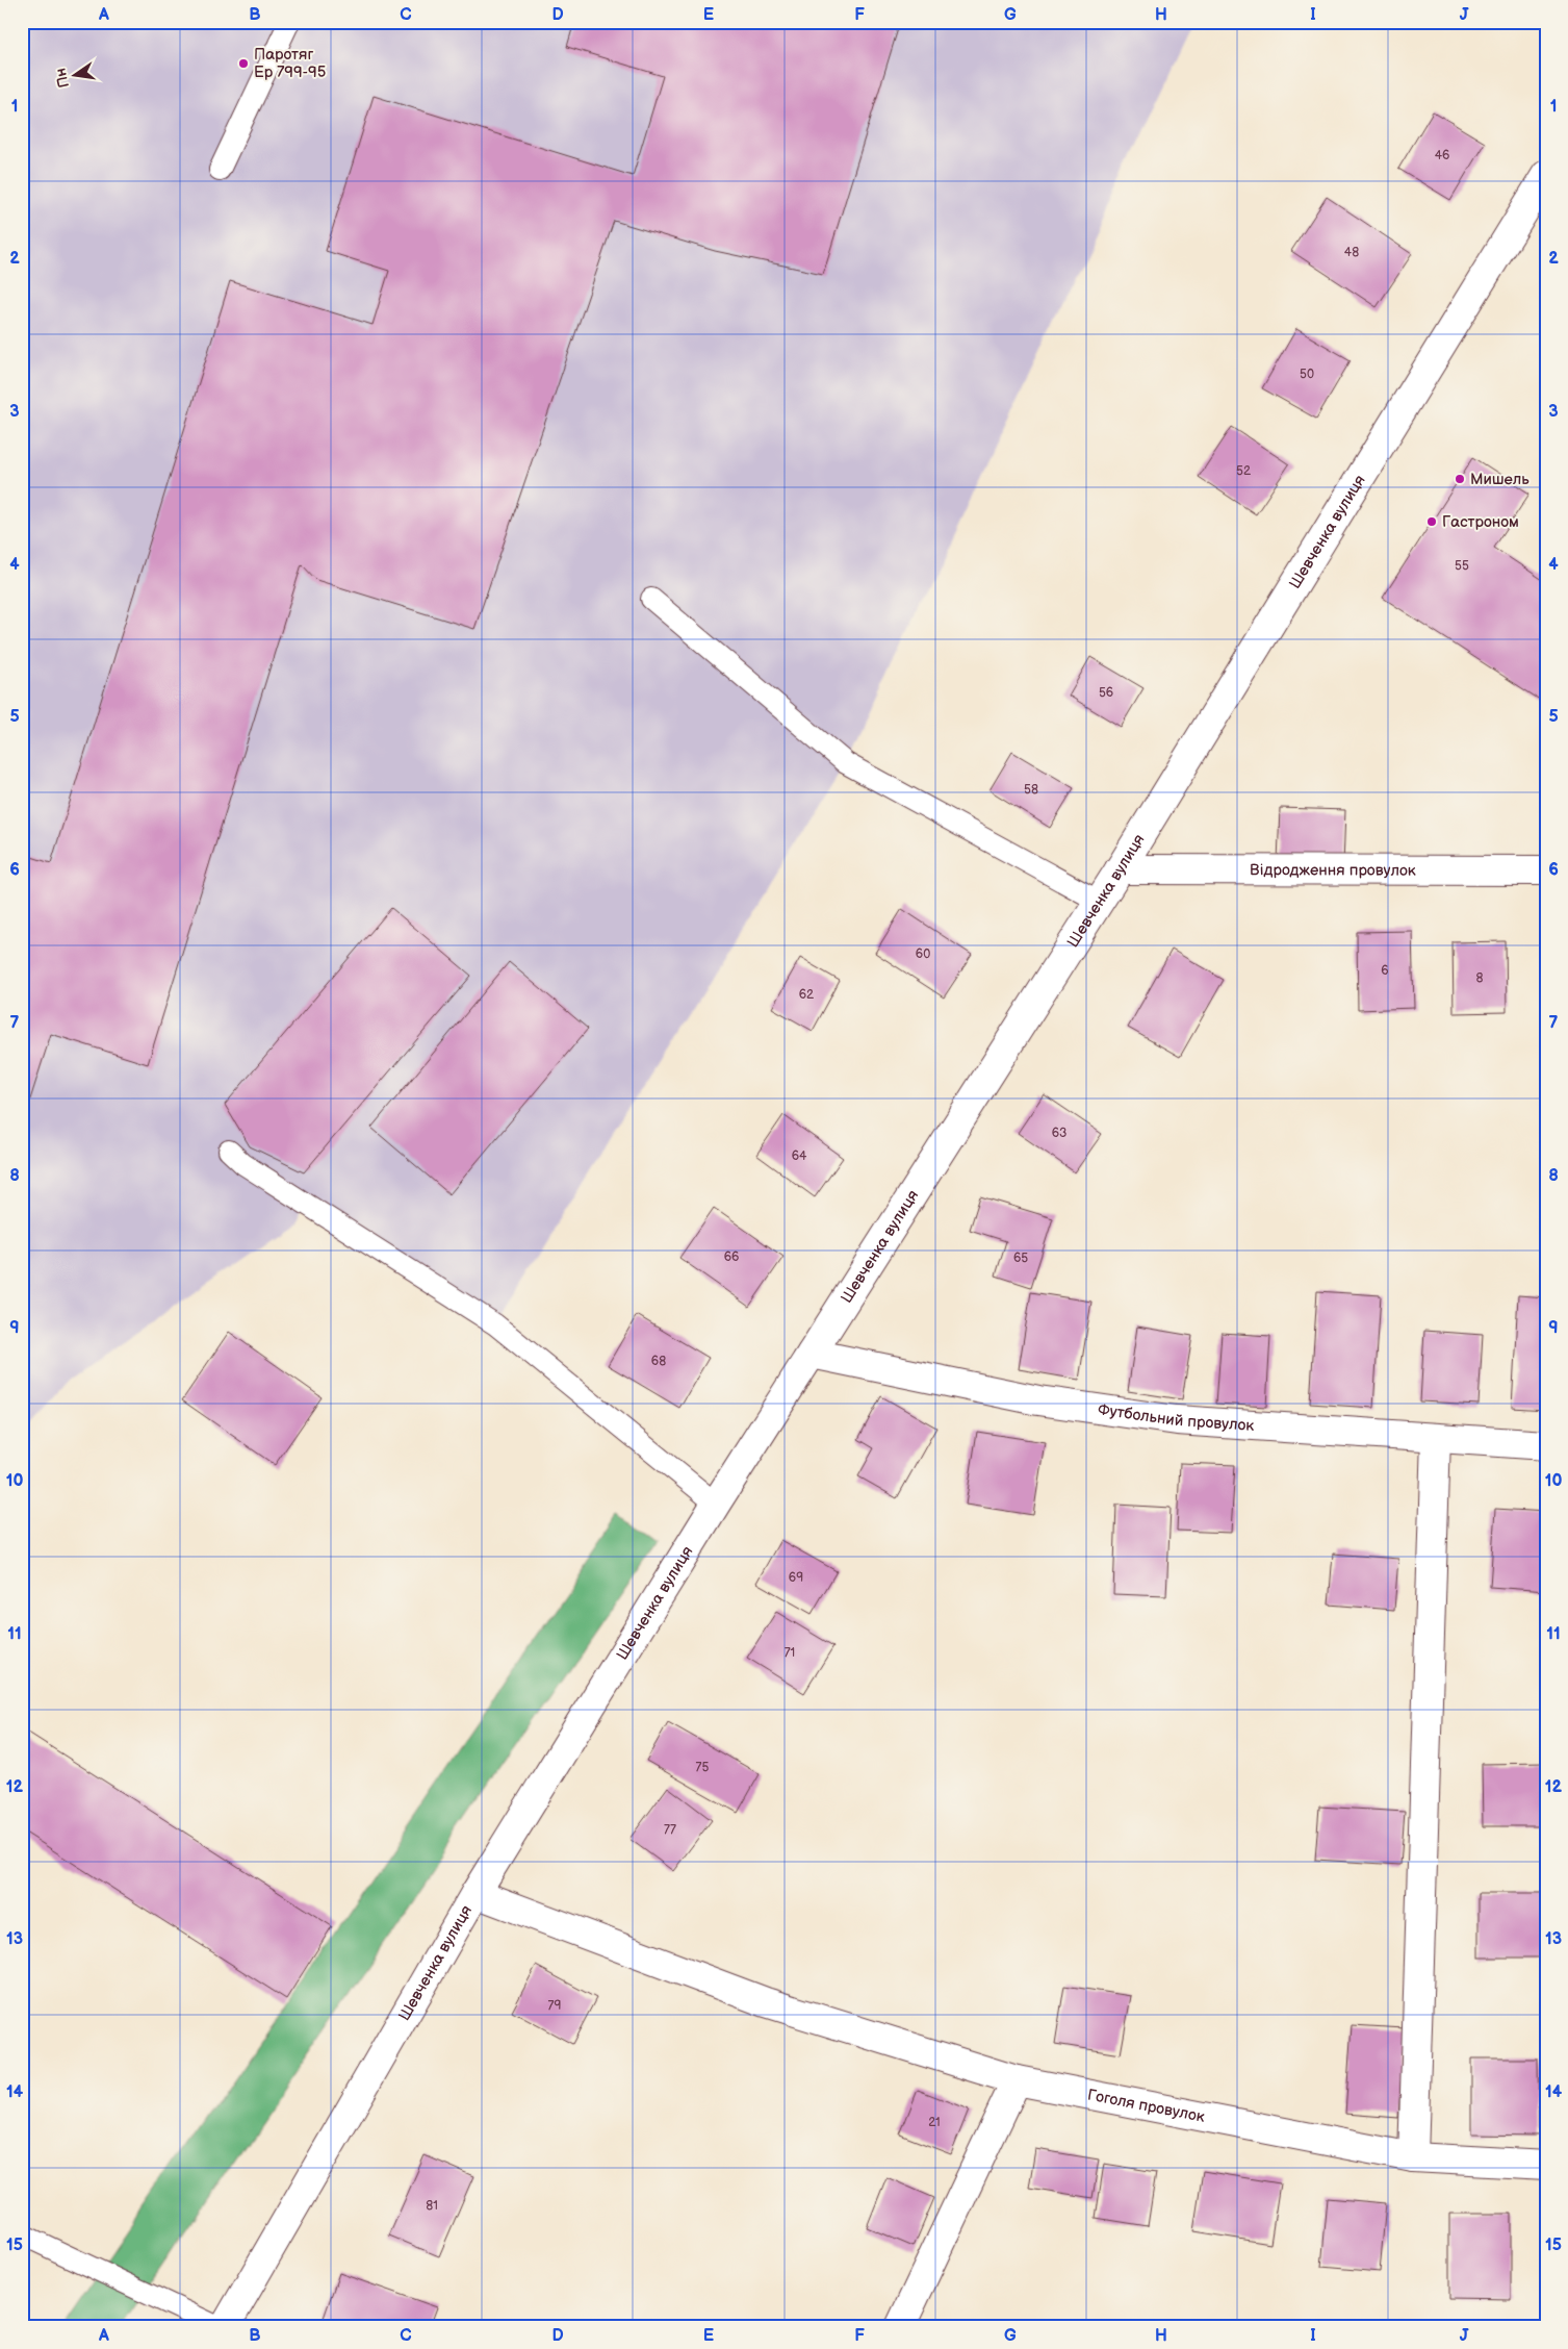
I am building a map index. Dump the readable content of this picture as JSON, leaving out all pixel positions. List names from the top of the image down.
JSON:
{
  "streets": {
    "street": [
      "Шевченка вулиця",
      "Відродження провулок",
      "Футбольний провулок",
      "Гоголя провулок"
    ]
  },
  "crossings": [
    ["Шевченка вулиця", "Відродження провулок"],
    ["Шевченка вулиця", "Футбольний провулок"],
    ["Шевченка вулиця", "Гоголя провулок"]
  ],
  "places": ["Паротяг Ер 799-95", "Мишель", "Гастроном"],
  "house_numbers": [
    "46",
    "48",
    "50",
    "52",
    "55",
    "56",
    "58",
    "60",
    "6",
    "8",
    "62",
    "63",
    "64",
    "66",
    "65",
    "68",
    "69",
    "71",
    "75",
    "77",
    "79",
    "21",
    "81"
  ],
  "north": "left",
  "grid": {
    "columns": [
      "A",
      "B",
      "C",
      "D",
      "E",
      "F",
      "G",
      "H",
      "I",
      "J"
    ],
    "rows": [
      "1",
      "2",
      "3",
      "4",
      "5",
      "6",
      "7",
      "8",
      "9",
      "10",
      "11",
      "12",
      "13",
      "14",
      "15"
    ]
  }
}
